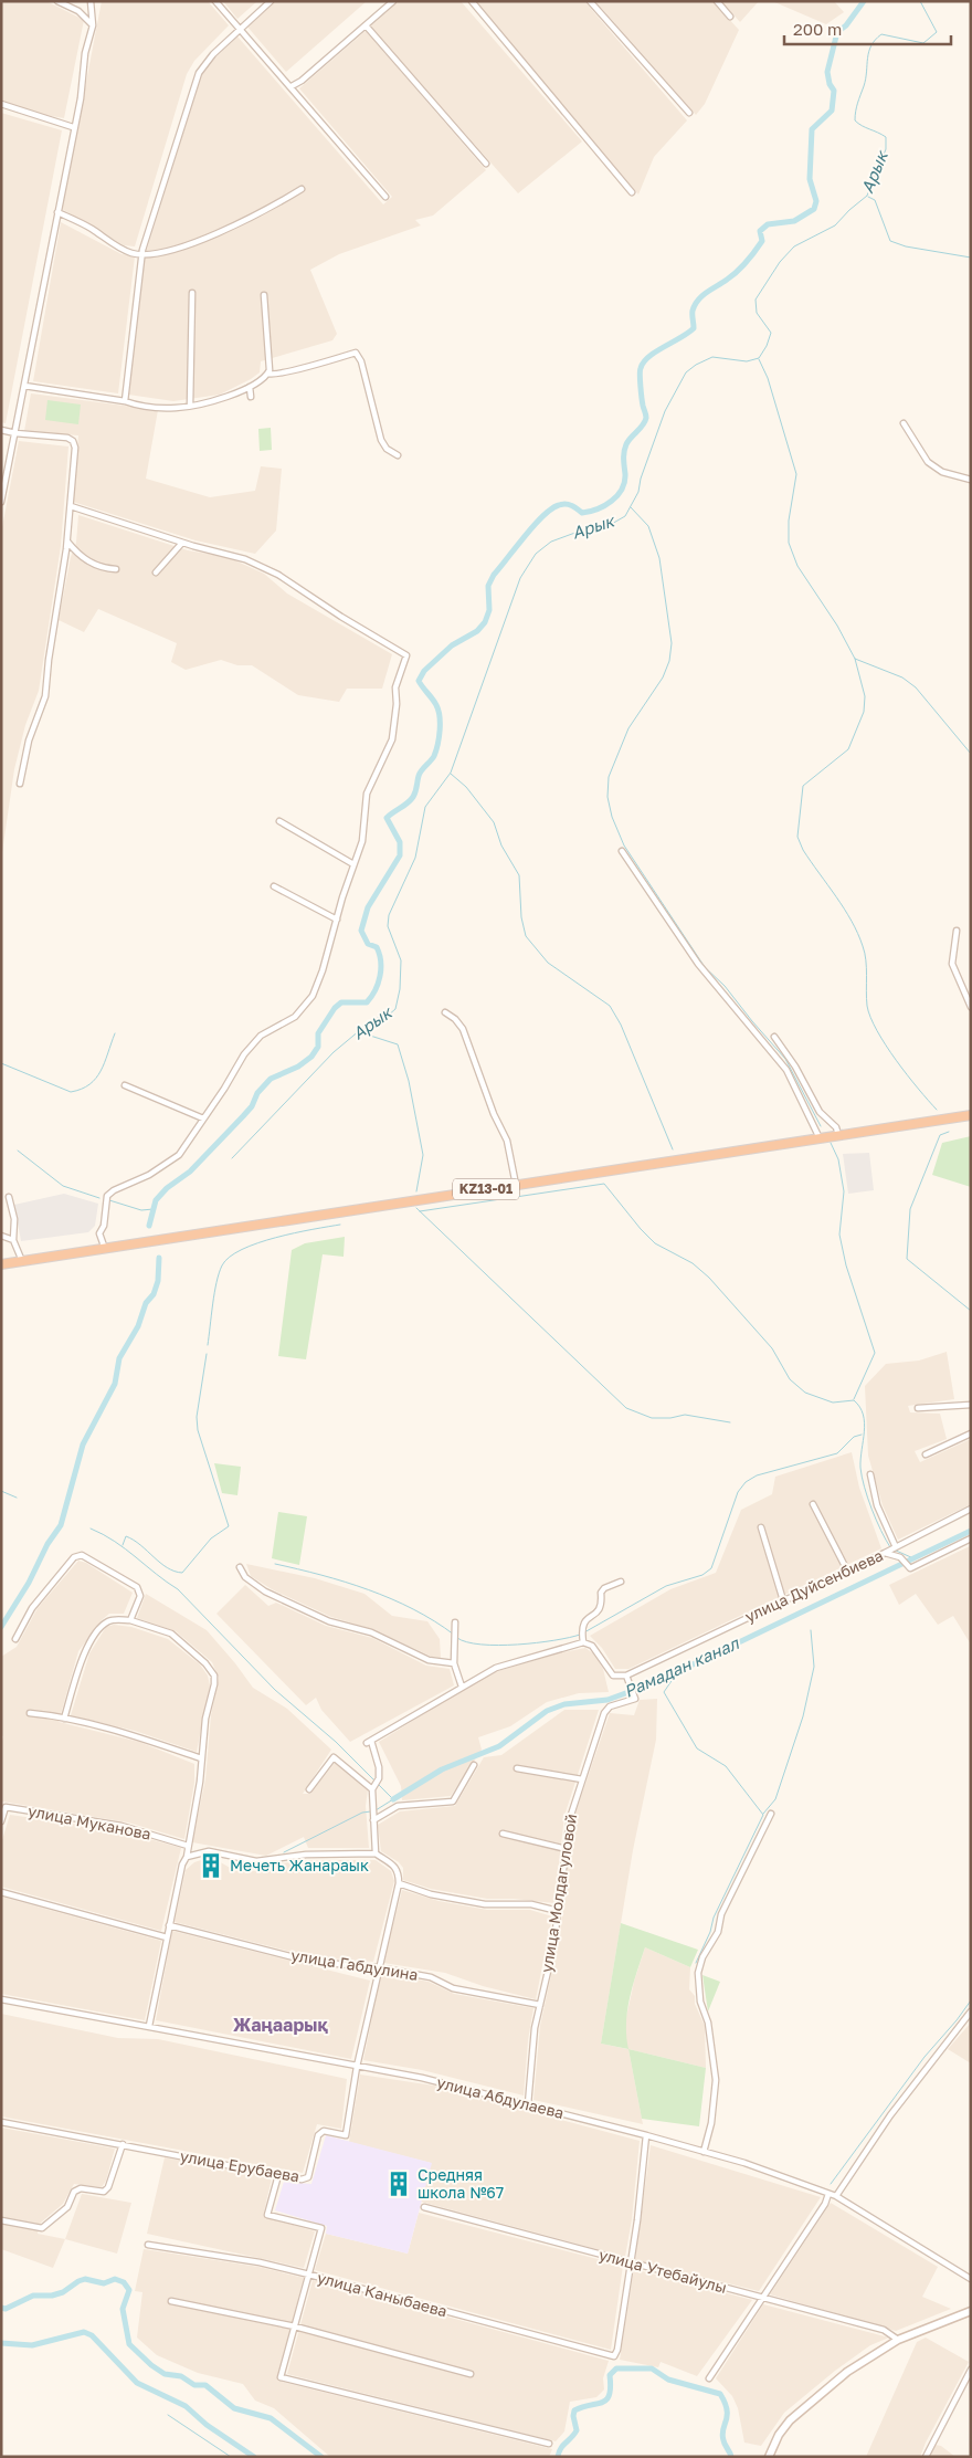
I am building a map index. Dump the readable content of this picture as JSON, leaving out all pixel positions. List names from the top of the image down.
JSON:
{
  "streets": {
    "highway": ["KZ13-01"],
    "street": [
      "улица Дуйсенбиева",
      "улица Муканова",
      "улица Молдагуловой",
      "улица Габдулина",
      "улица Абдулаева",
      "улица Ерубаева",
      "улица Утебайулы",
      "улица Каныбаева"
    ]
  },
  "crossings": [
    ["улица Дуйсенбиева", "улица Молдагуловой"],
    ["улица Молдагуловой", "улица Габдулина"],
    ["улица Молдагуловой", "улица Абдулаева"],
    ["улица Габдулина", "улица Ерубаева"],
    ["улица Абдулаева", "улица Ерубаева"],
    ["улица Утебайулы", "улица Каныбаева"]
  ],
  "districts": ["Жаңаарық"],
  "water": ["Арык", "Рамадан канал"],
  "places": {
    "building": ["Мечеть Жанараык", "Средняя школа №67"]
  },
  "scale_bar": "200 m"
}
